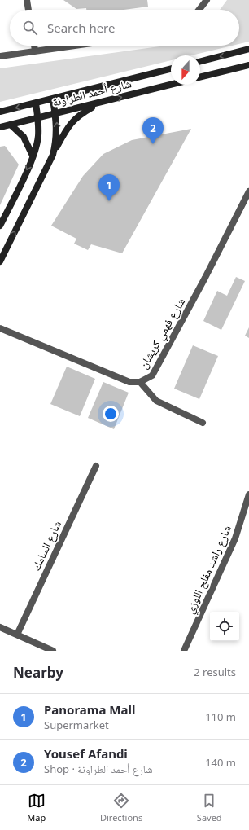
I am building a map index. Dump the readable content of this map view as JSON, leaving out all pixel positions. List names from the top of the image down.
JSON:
{
  "streets": {
    "street": [
      "شارع أحمد الطراونة",
      "شارع فهمي كريشان",
      "شارع السامك",
      "شارع راشد مفلح اللوزي"
    ]
  },
  "north": "bottom",
  "page": {
    "search": "Search here",
    "pins": ["2", "1"],
    "heading": ["Nearby", "2 results"],
    "list": [
      {
        "mark": "1",
        "name": "Panorama Mall",
        "note": "Supermarket",
        "value": "110 m"
      },
      {
        "mark": "2",
        "name": "Yousef Afandi",
        "note": "Shop · شارع أحمد الطراونة",
        "value": "140 m"
      }
    ],
    "nav": ["Map", "Directions", "Saved"]
  }
}
